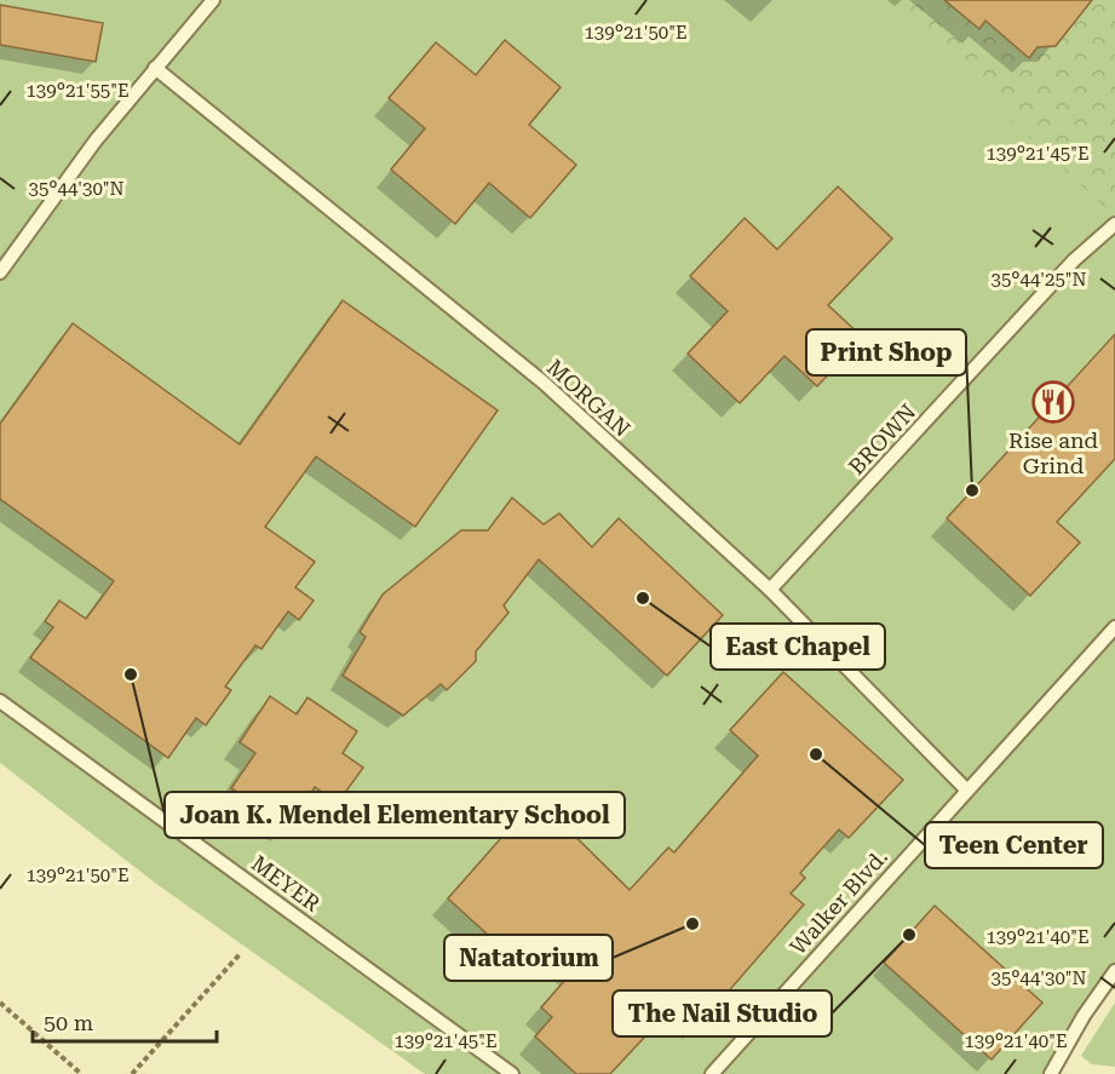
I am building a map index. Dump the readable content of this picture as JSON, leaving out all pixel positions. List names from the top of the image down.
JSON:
{
  "streets": {
    "lane": [
      "MORGAN",
      "BROWN",
      "MEYER",
      "Walker Blvd."
    ]
  },
  "crossings": [
    ["MORGAN", "BROWN"],
    ["MORGAN", "Walker Blvd."]
  ],
  "places": {
    "restaurant": ["Rise and Grind"],
    "other": [
      "Print Shop",
      "East Chapel",
      "Joan K. Mendel Elementary School",
      "Teen Center",
      "Natatorium",
      "The Nail Studio"
    ]
  },
  "scale_bar": "50 m",
  "coordinates": [
    "139°21'50\"E",
    "139°21'55\"E",
    "139°21'45\"E",
    "35°44'30\"N",
    "35°44'25\"N",
    "139°21'40\"E"
  ]
}
